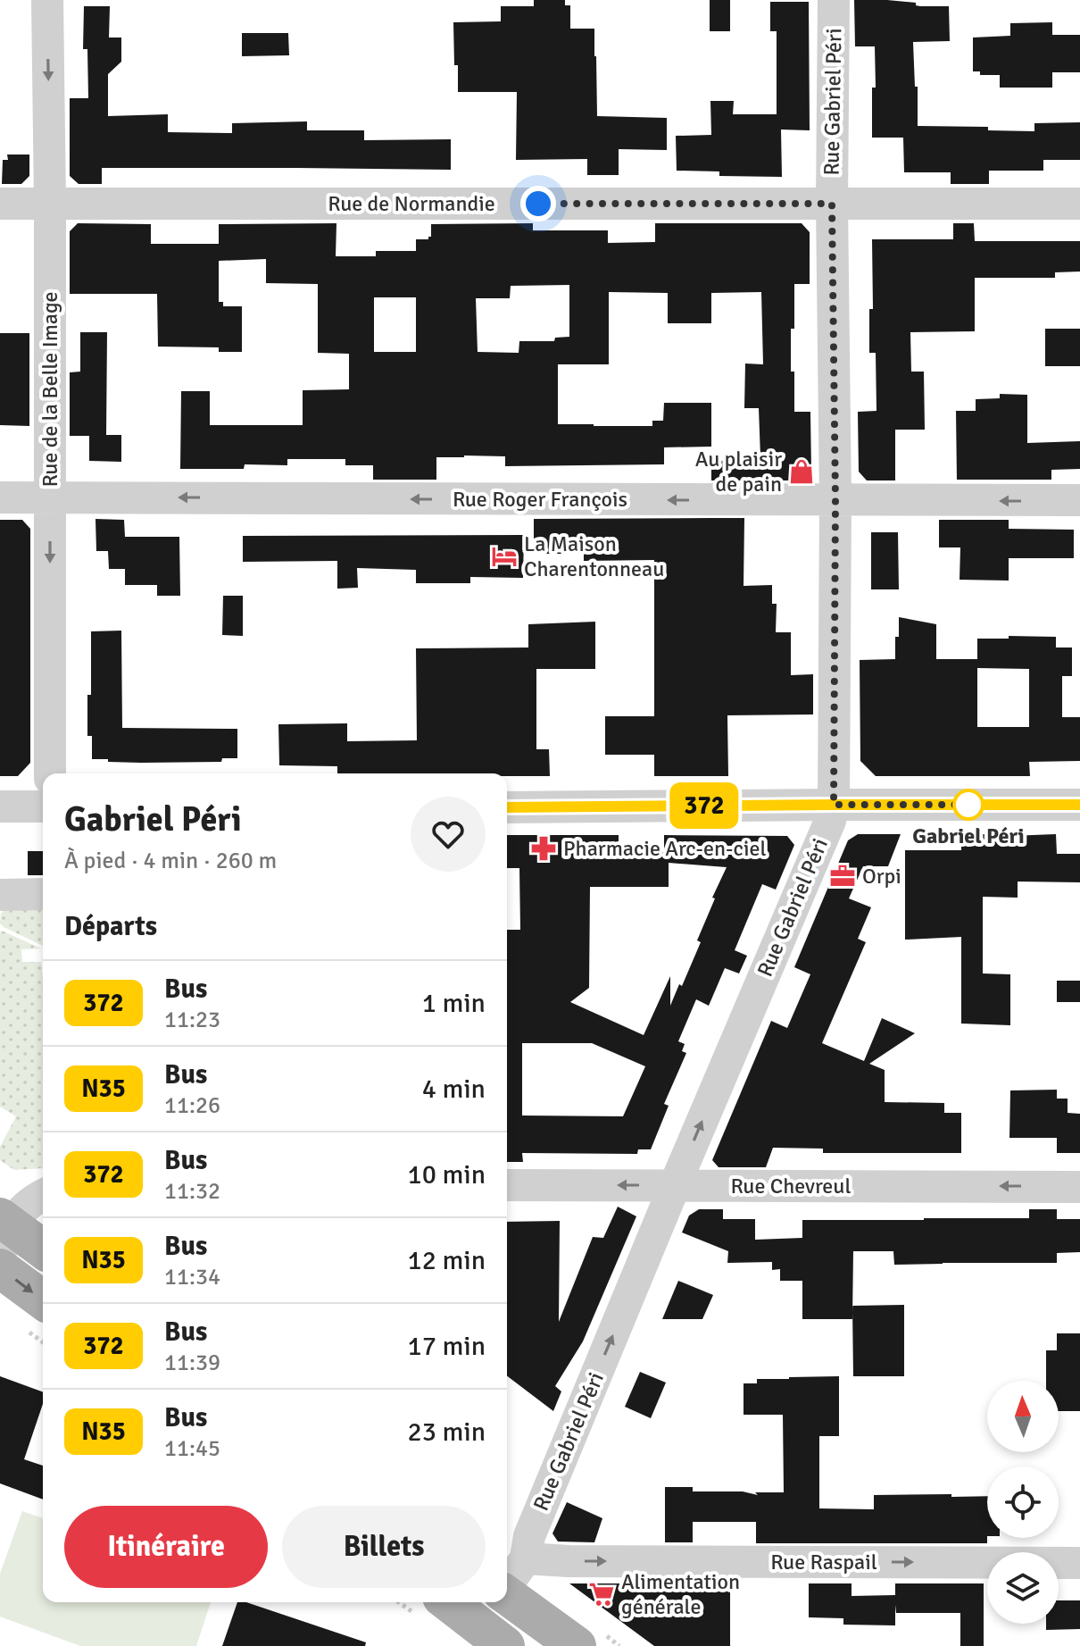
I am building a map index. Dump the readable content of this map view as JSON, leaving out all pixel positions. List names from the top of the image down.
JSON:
{
  "streets": {
    "street": [
      "Rue Gabriel Péri",
      "Rue de Normandie",
      "Rue de la Belle Image",
      "Rue Roger François",
      "Rue Chevreul",
      "Rue Raspail"
    ]
  },
  "crossings": [
    ["Rue Gabriel Péri", "Rue de Normandie"],
    ["Rue Gabriel Péri", "Rue Roger François"],
    ["Rue Gabriel Péri", "Rue Chevreul"],
    ["Rue Gabriel Péri", "Rue Raspail"],
    ["Rue de Normandie", "Rue de la Belle Image"],
    ["Rue de la Belle Image", "Rue Roger François"]
  ],
  "one_way": [
    "Rue Gabriel Péri",
    "Rue de la Belle Image",
    "Rue Roger François",
    "Rue Chevreul",
    "Rue Raspail"
  ],
  "places": {
    "shop": ["Au plaisir de pain"],
    "hotel": ["La Maison Charentonneau"],
    "other": ["Gabriel Péri"],
    "pharmacy": ["Pharmacie Arc-en-ciel"],
    "office": ["Orpi"],
    "supermarket": ["Alimentation générale"]
  },
  "lines": ["bus line 372"],
  "north": "top",
  "page": {
    "on_map": "372",
    "heading": [
      ["Gabriel Péri", "À pied · 4 min · 260 m"],
      "Départs"
    ],
    "list": [
      {
        "mark": "372",
        "name": "Bus",
        "note": "11:23",
        "value": "1 min"
      },
      {
        "mark": "N35",
        "name": "Bus",
        "note": "11:26",
        "value": "4 min"
      },
      {
        "mark": "372",
        "name": "Bus",
        "note": "11:32",
        "value": "10 min"
      },
      {
        "mark": "N35",
        "name": "Bus",
        "note": "11:34",
        "value": "12 min"
      },
      {
        "mark": "372",
        "name": "Bus",
        "note": "11:39",
        "value": "17 min"
      },
      {
        "mark": "N35",
        "name": "Bus",
        "note": "11:45",
        "value": "23 min"
      }
    ],
    "buttons": ["Itinéraire", "Billets"]
  }
}
